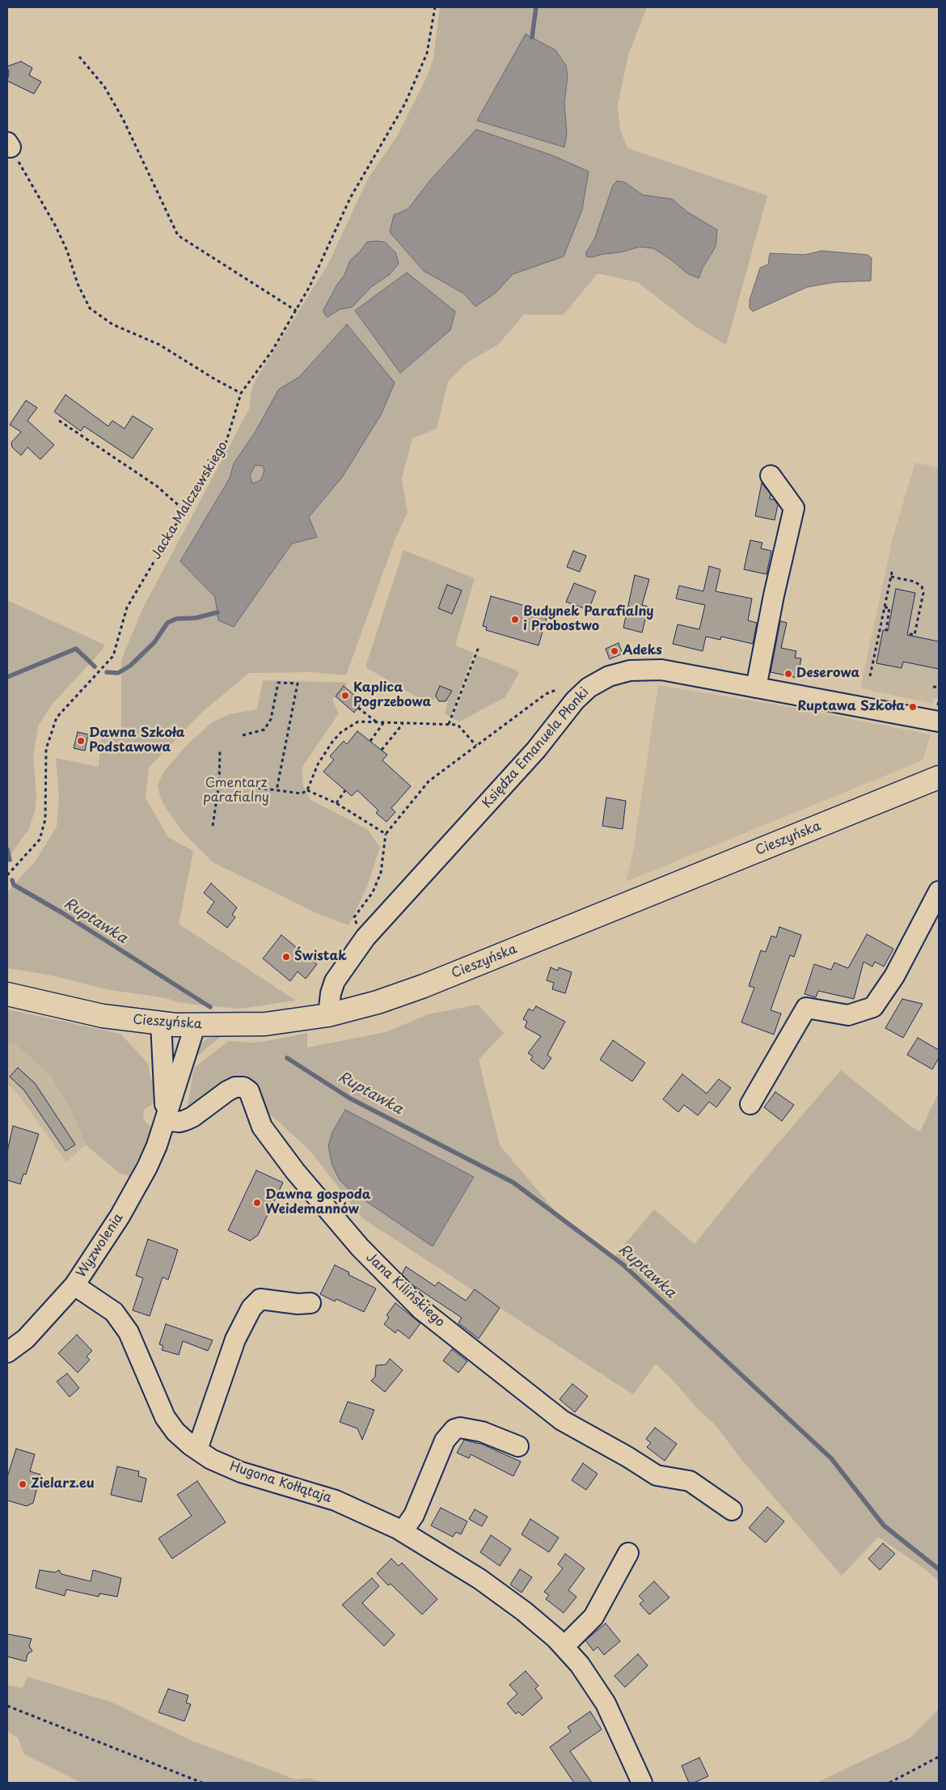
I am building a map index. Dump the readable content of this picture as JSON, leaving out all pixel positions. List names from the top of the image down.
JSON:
{
  "streets": {
    "main road": ["Cieszyńska"],
    "street": [
      "Księdza Emanuela Płonki",
      "Wyzwolenia",
      "Jana Kilińskiego",
      "Hugona Kołłątaja"
    ],
    "path": ["Jacka Malczewskiego"]
  },
  "crossings": [
    ["Księdza Emanuela Płonki", "Cieszyńska"],
    ["Cieszyńska", "Wyzwolenia"],
    ["Wyzwolenia", "Jana Kilińskiego"],
    ["Wyzwolenia", "Hugona Kołłątaja"]
  ],
  "water": ["Ruptawka"],
  "parks": ["Cmentarz parafialny"],
  "places": [
    "Budynek Parafialny i Probostwo",
    "Adeks",
    "Deserowa",
    "Kaplica Pogrzebowa",
    "Ruptawa Szkoła",
    "Dawna Szkoła Podstawowa",
    "Świstak",
    "Dawna gospoda Weidemannów",
    "Zielarz.eu"
  ]
}
